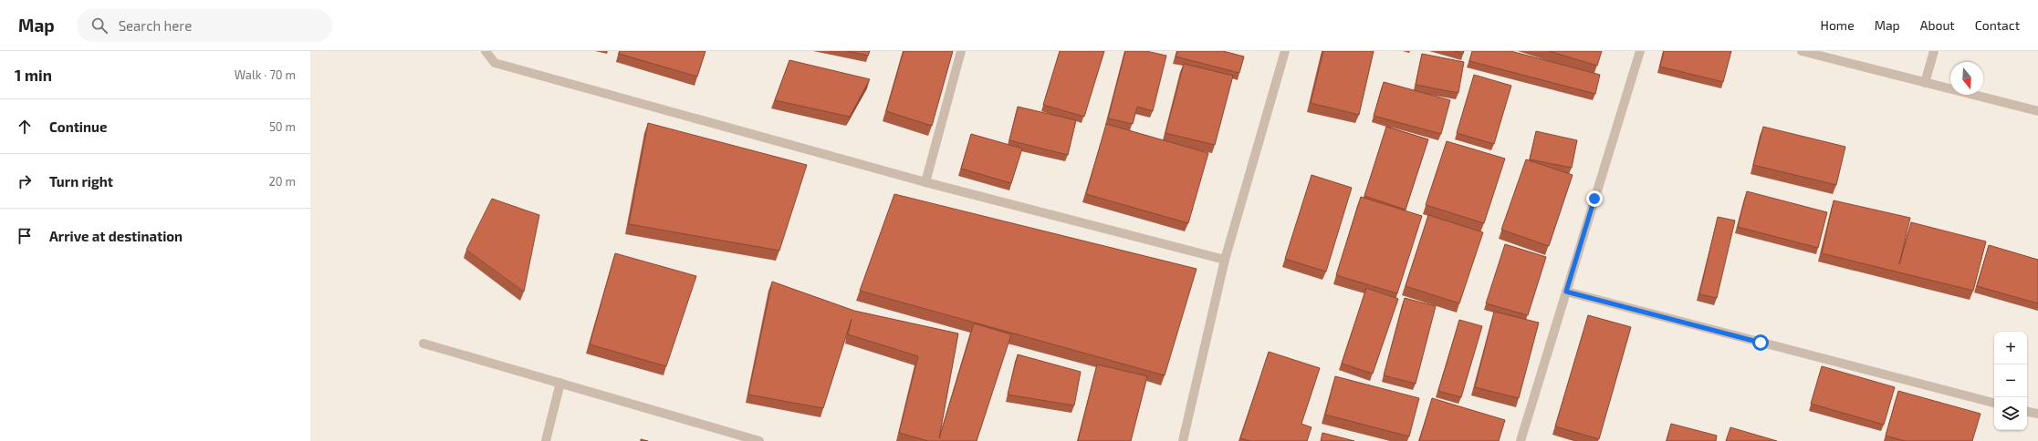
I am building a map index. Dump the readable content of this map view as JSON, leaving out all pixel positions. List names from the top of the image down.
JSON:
{
  "north": "bottom",
  "page": {
    "header": "Map",
    "search": "Search here",
    "nav": [
      "Home",
      "Map",
      "About",
      "Contact"
    ],
    "heading": ["1 min", "Walk · 70 m"],
    "list": [
      ["Continue", "50 m"],
      ["Turn right", "20 m"],
      "Arrive at destination"
    ],
    "map_buttons": ["+", "−"]
  }
}
